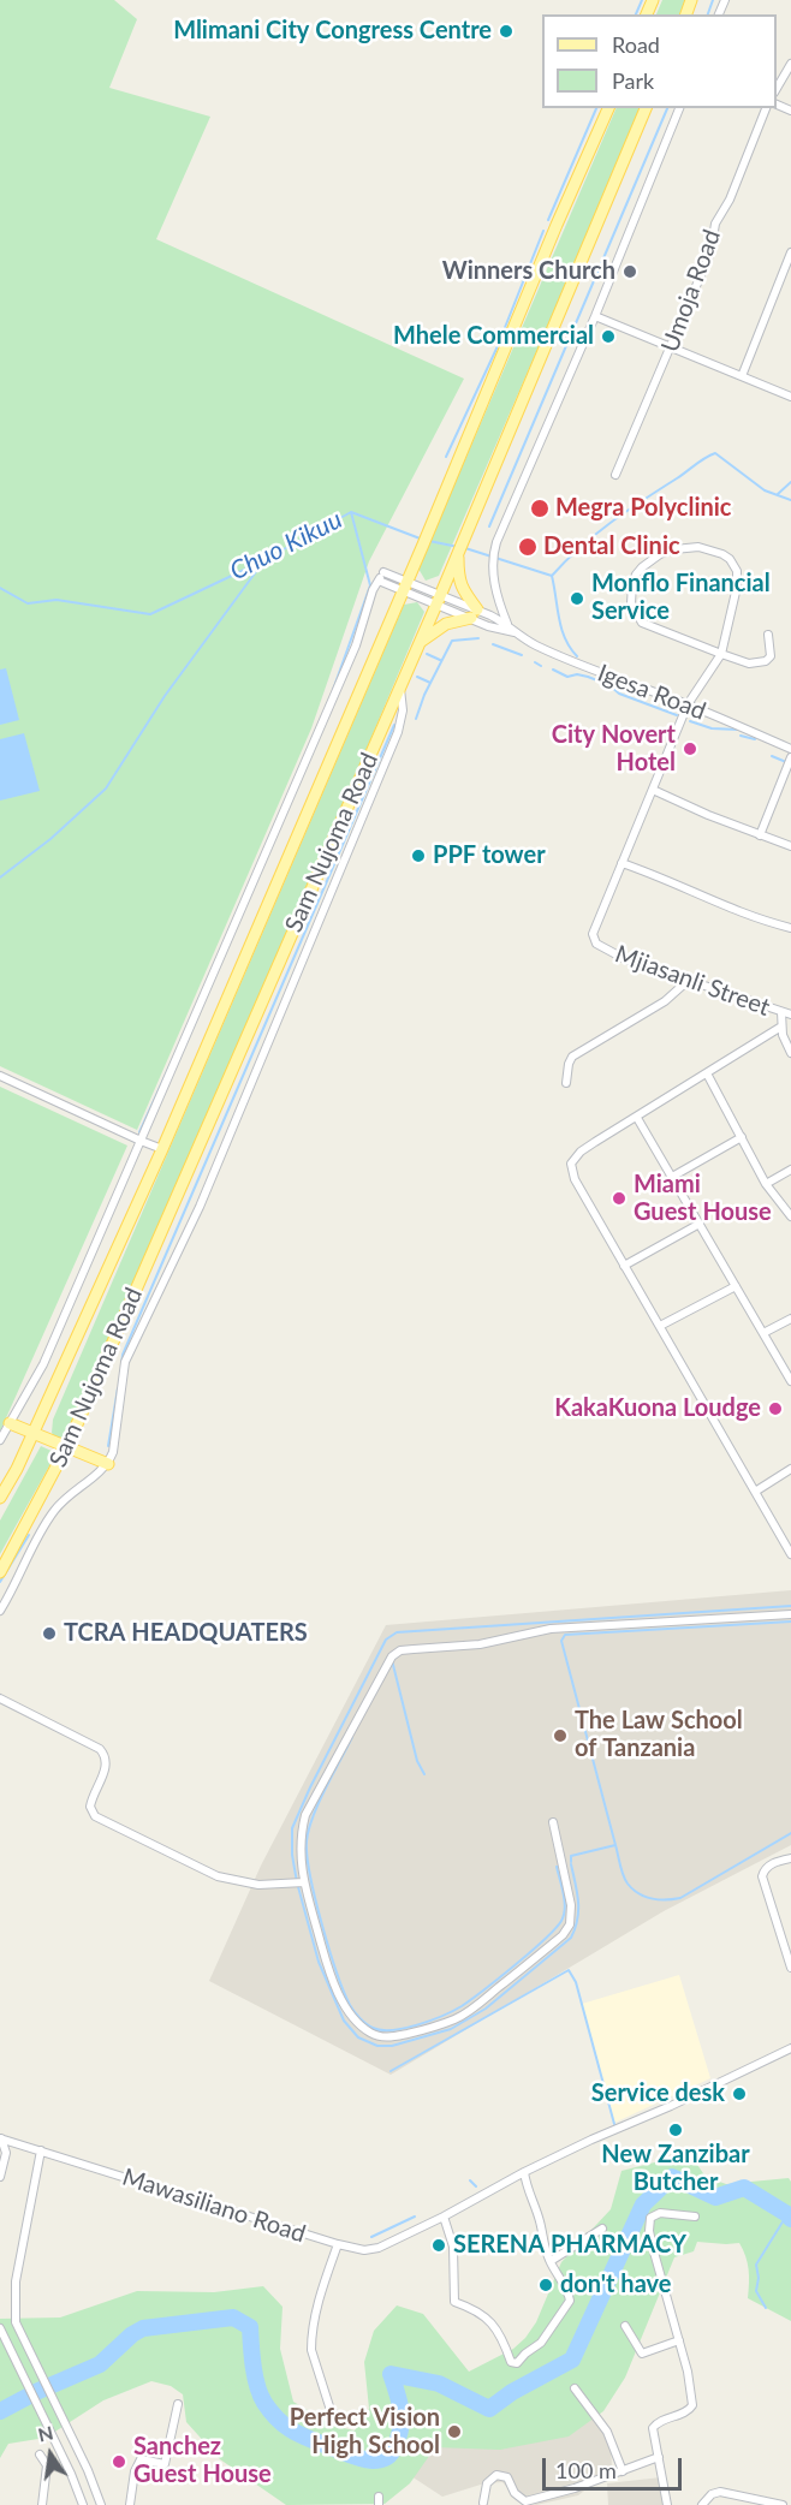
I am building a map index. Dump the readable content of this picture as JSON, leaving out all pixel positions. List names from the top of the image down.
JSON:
{
  "streets": {
    "main road": ["Sam Nujoma Road"],
    "street": [
      "Umoja Road",
      "Igesa Road",
      "Mjiasanli Street",
      "Mawasiliano Road"
    ]
  },
  "crossings": [
    ["Igesa Road", "Sam Nujoma Road"]
  ],
  "water": ["Chuo Kikuu"],
  "places": [
    "Mlimani City Congress Centre",
    "Winners Church",
    "Mhele Commercial",
    "Megra Polyclinic",
    "Dental Clinic",
    "Monflo Financial Service",
    "City Novert Hotel",
    "PPF tower",
    "Miami Guest House",
    "KakaKuona Loudge",
    "TCRA HEADQUATERS",
    "The Law School of Tanzania",
    "Service desk",
    "New Zanzibar Butcher",
    "SERENA PHARMACY",
    "don't have",
    "Perfect Vision High School",
    "Sanchez Guest House"
  ],
  "legend": ["Road", "Park"],
  "scale_bar": "100 m",
  "north": "top"
}
